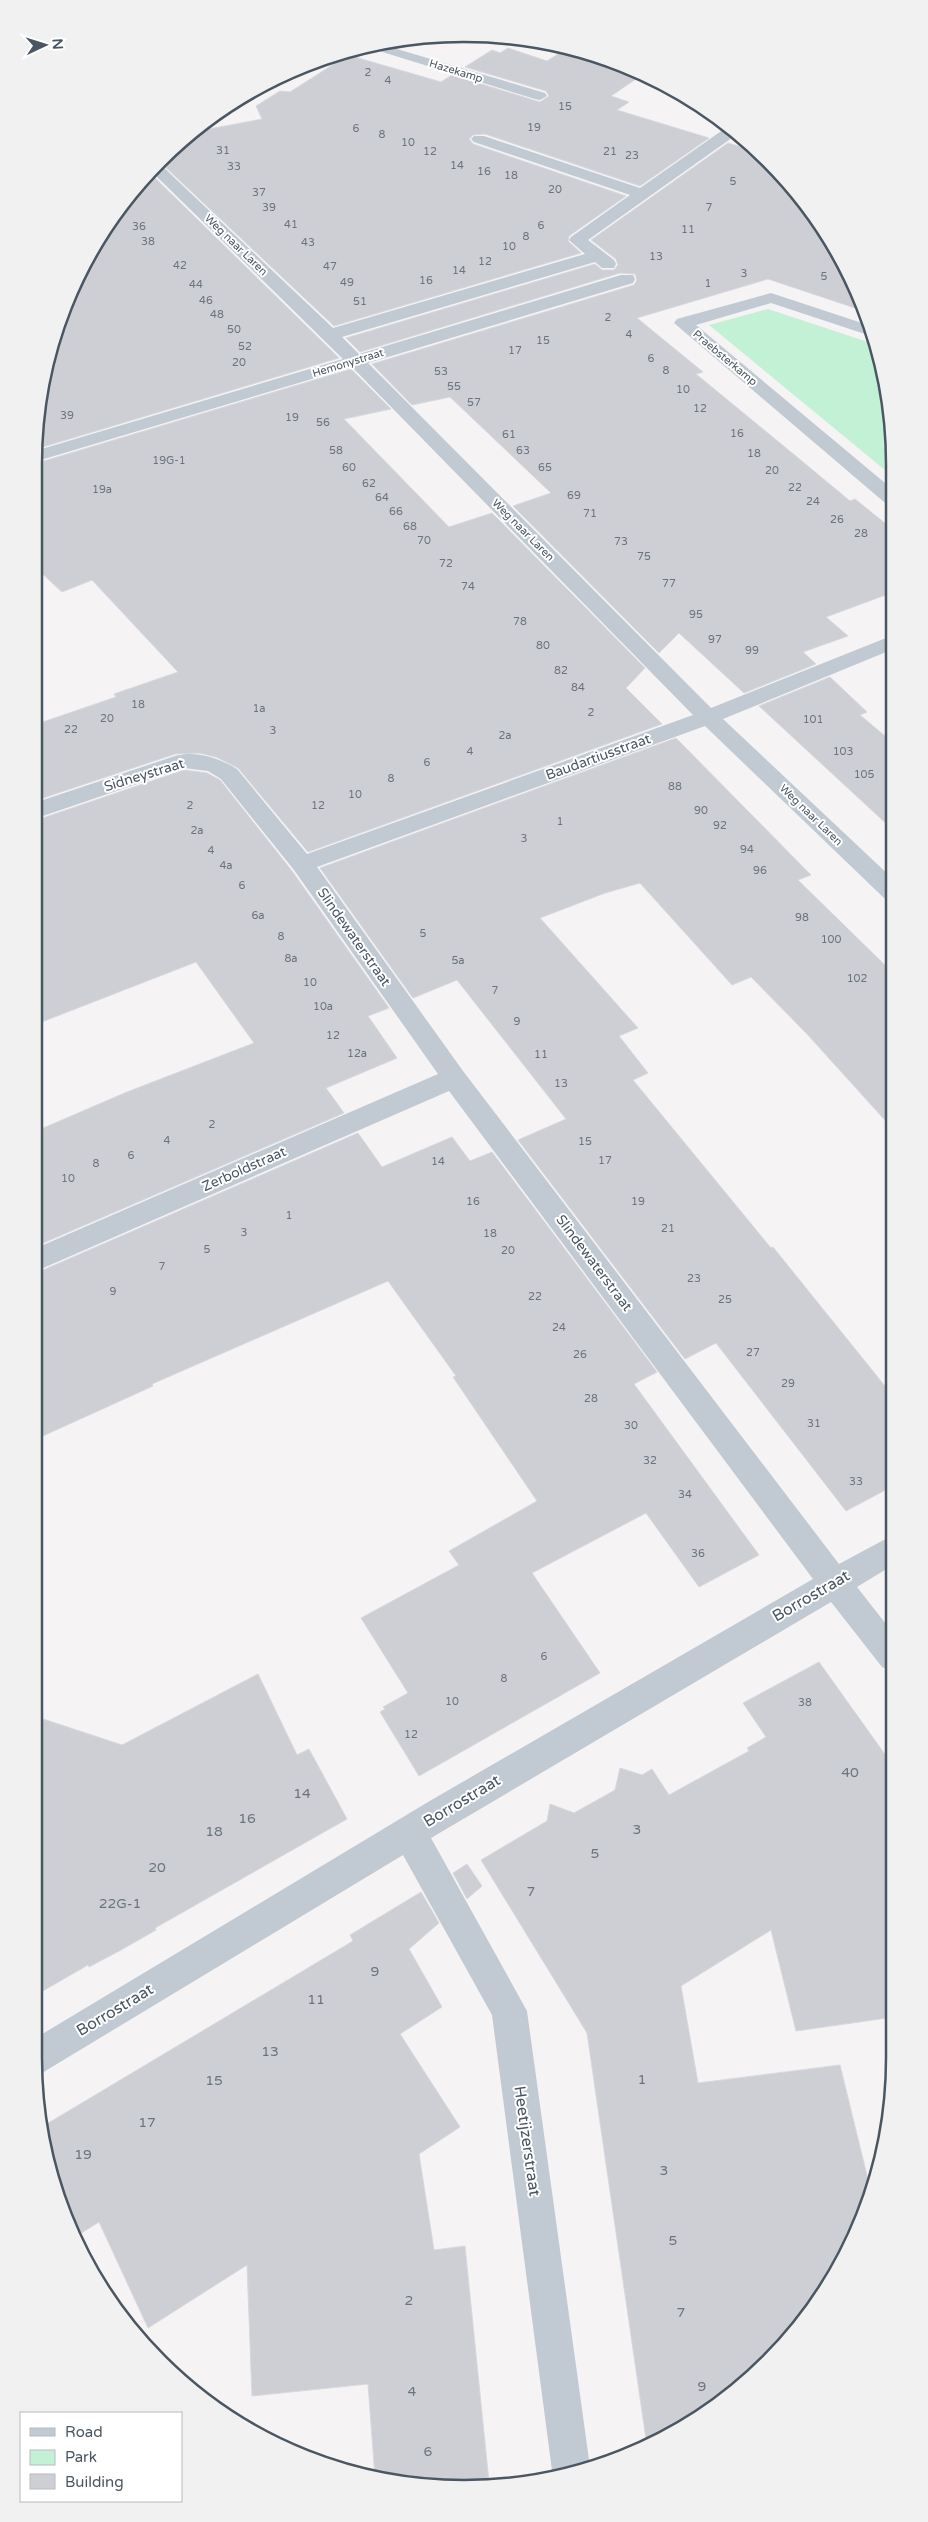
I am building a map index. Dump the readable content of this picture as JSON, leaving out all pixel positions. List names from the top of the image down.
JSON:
{
  "streets": {
    "street": [
      "Hazekamp",
      "Weg naar Laren",
      "Praebsterkamp",
      "Hemonystraat",
      "Baudartiusstraat",
      "Sidneystraat",
      "Slindewaterstraat",
      "Zerboldstraat",
      "Borrostraat",
      "Heetijzerstraat"
    ]
  },
  "crossings": [
    ["Weg naar Laren", "Hemonystraat"],
    ["Weg naar Laren", "Baudartiusstraat"],
    ["Baudartiusstraat", "Sidneystraat"],
    ["Baudartiusstraat", "Slindewaterstraat"],
    ["Sidneystraat", "Slindewaterstraat"],
    ["Slindewaterstraat", "Zerboldstraat"],
    ["Slindewaterstraat", "Borrostraat"],
    ["Borrostraat", "Heetijzerstraat"]
  ],
  "house_numbers": [
    "2",
    "4",
    "15",
    "19",
    "6",
    "8",
    "10",
    "31",
    "12",
    "21",
    "23",
    "14",
    "33",
    "16",
    "18",
    "5",
    "20",
    "37",
    "39",
    "7",
    "41",
    "6",
    "36",
    "11",
    "8",
    "38",
    "43",
    "10",
    "13",
    "12",
    "42",
    "47",
    "14",
    "3",
    "5",
    "16",
    "49",
    "1",
    "44",
    "46",
    "51",
    "48",
    "2",
    "50",
    "4",
    "15",
    "52",
    "17",
    "6",
    "20",
    "8",
    "53",
    "55",
    "10",
    "57",
    "12",
    "39",
    "19",
    "56",
    "16",
    "61",
    "58",
    "63",
    "18",
    "19G-1",
    "60",
    "65",
    "20",
    "62",
    "22",
    "19a",
    "69",
    "64",
    "24",
    "66",
    "71",
    "26",
    "68",
    "28",
    "70",
    "73",
    "75",
    "72",
    "77",
    "74",
    "95",
    "78",
    "97",
    "80",
    "99",
    "82",
    "84",
    "18",
    "1a",
    "2",
    "20",
    "101",
    "22",
    "3",
    "2a",
    "4",
    "103",
    "6",
    "105",
    "8",
    "88",
    "10",
    "2",
    "12",
    "90",
    "1",
    "92",
    "2a",
    "3",
    "94",
    "4",
    "4a",
    "96",
    "6",
    "6a",
    "98",
    "5",
    "8",
    "100",
    "8a",
    "5a",
    "102",
    "10",
    "7",
    "10a",
    "9",
    "12",
    "12a",
    "11",
    "13",
    "2",
    "4",
    "15",
    "6",
    "17",
    "14",
    "8",
    "10",
    "16",
    "19",
    "1",
    "21",
    "3",
    "18",
    "5",
    "20",
    "7",
    "23",
    "9",
    "22",
    "25",
    "24",
    "27",
    "26",
    "29",
    "28",
    "31",
    "30",
    "32",
    "33",
    "34",
    "36",
    "6",
    "8",
    "10",
    "38",
    "12",
    "40",
    "14",
    "16",
    "3",
    "18",
    "5",
    "20",
    "7",
    "22G-1",
    "9",
    "11",
    "13",
    "1",
    "15",
    "17",
    "19",
    "3",
    "5",
    "2",
    "7",
    "9",
    "4",
    "6"
  ],
  "legend": ["Road", "Park", "Building"],
  "north": "right"
}
